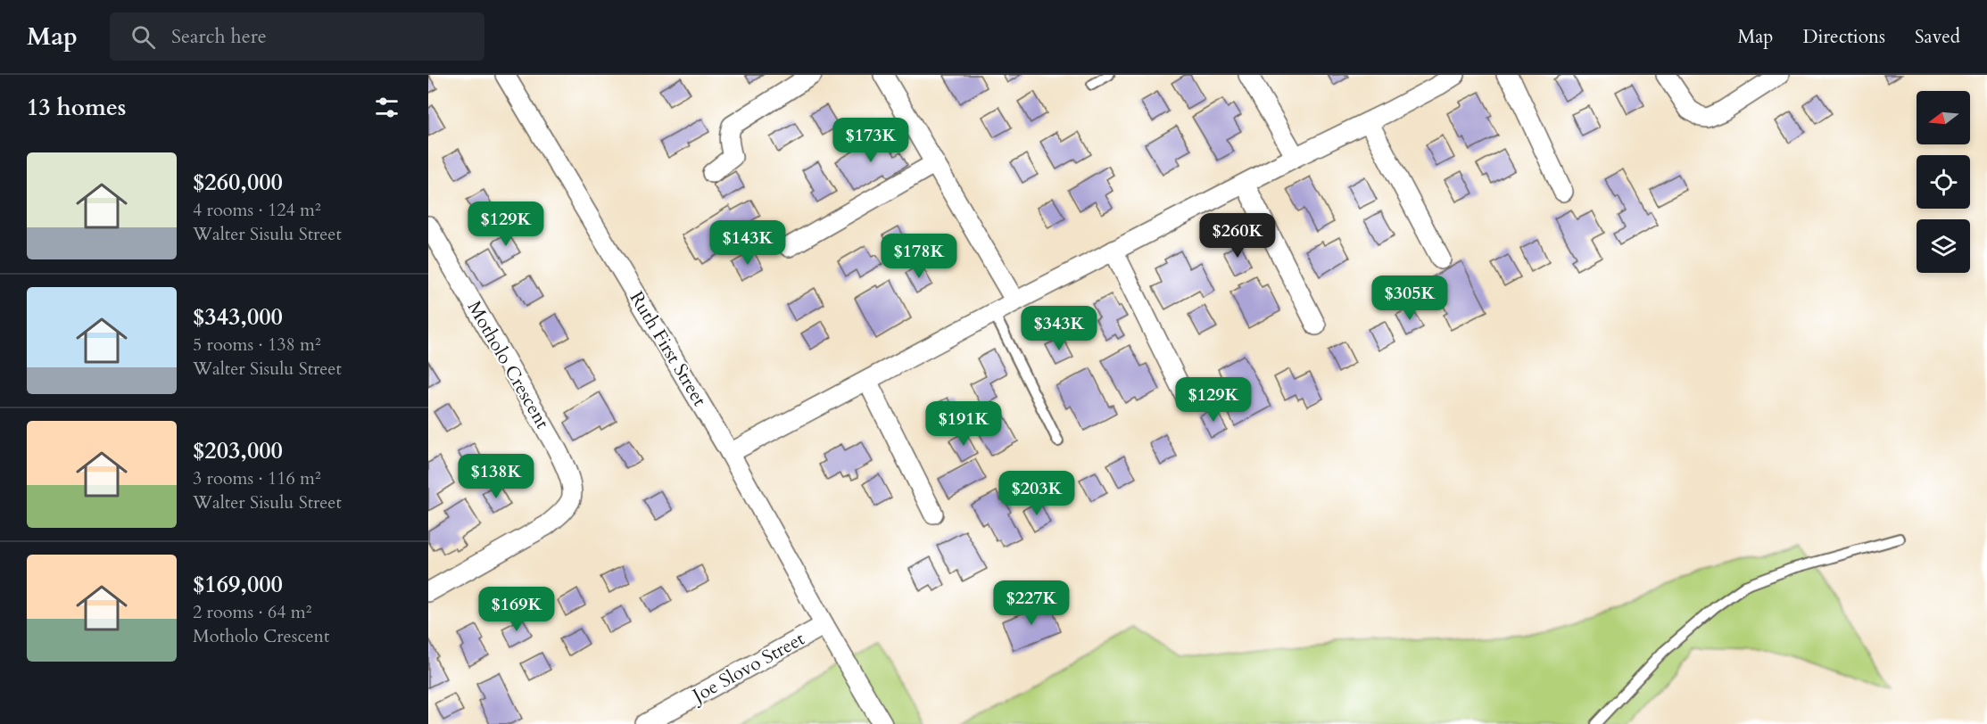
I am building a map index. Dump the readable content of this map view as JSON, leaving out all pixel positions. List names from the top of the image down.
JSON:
{
  "streets": {
    "street": ["Ruth First Street", "Motholo Crescent", "Joe Slovo Street"]
  },
  "crossings": [
    ["Ruth First Street", "Joe Slovo Street"]
  ],
  "north": "left",
  "page": {
    "header": "Map",
    "search": "Search here",
    "nav": ["Map", "Directions", "Saved"],
    "heading": "13 homes",
    "price": [
      "$173K",
      "$129K",
      "$260K",
      "$143K",
      "$178K",
      "$305K",
      "$343K",
      "$129K",
      "$191K",
      "$138K",
      "$203K",
      "$227K",
      "$169K"
    ],
    "list": [
      {
        "name": "$260,000",
        "note": "4 rooms · 124 m² · Walter Sisulu Street"
      },
      {
        "name": "$343,000",
        "note": "5 rooms · 138 m² · Walter Sisulu Street"
      },
      {
        "name": "$203,000",
        "note": "3 rooms · 116 m² · Walter Sisulu Street"
      },
      {
        "name": "$169,000",
        "note": "2 rooms · 64 m² · Motholo Crescent"
      }
    ]
  }
}
